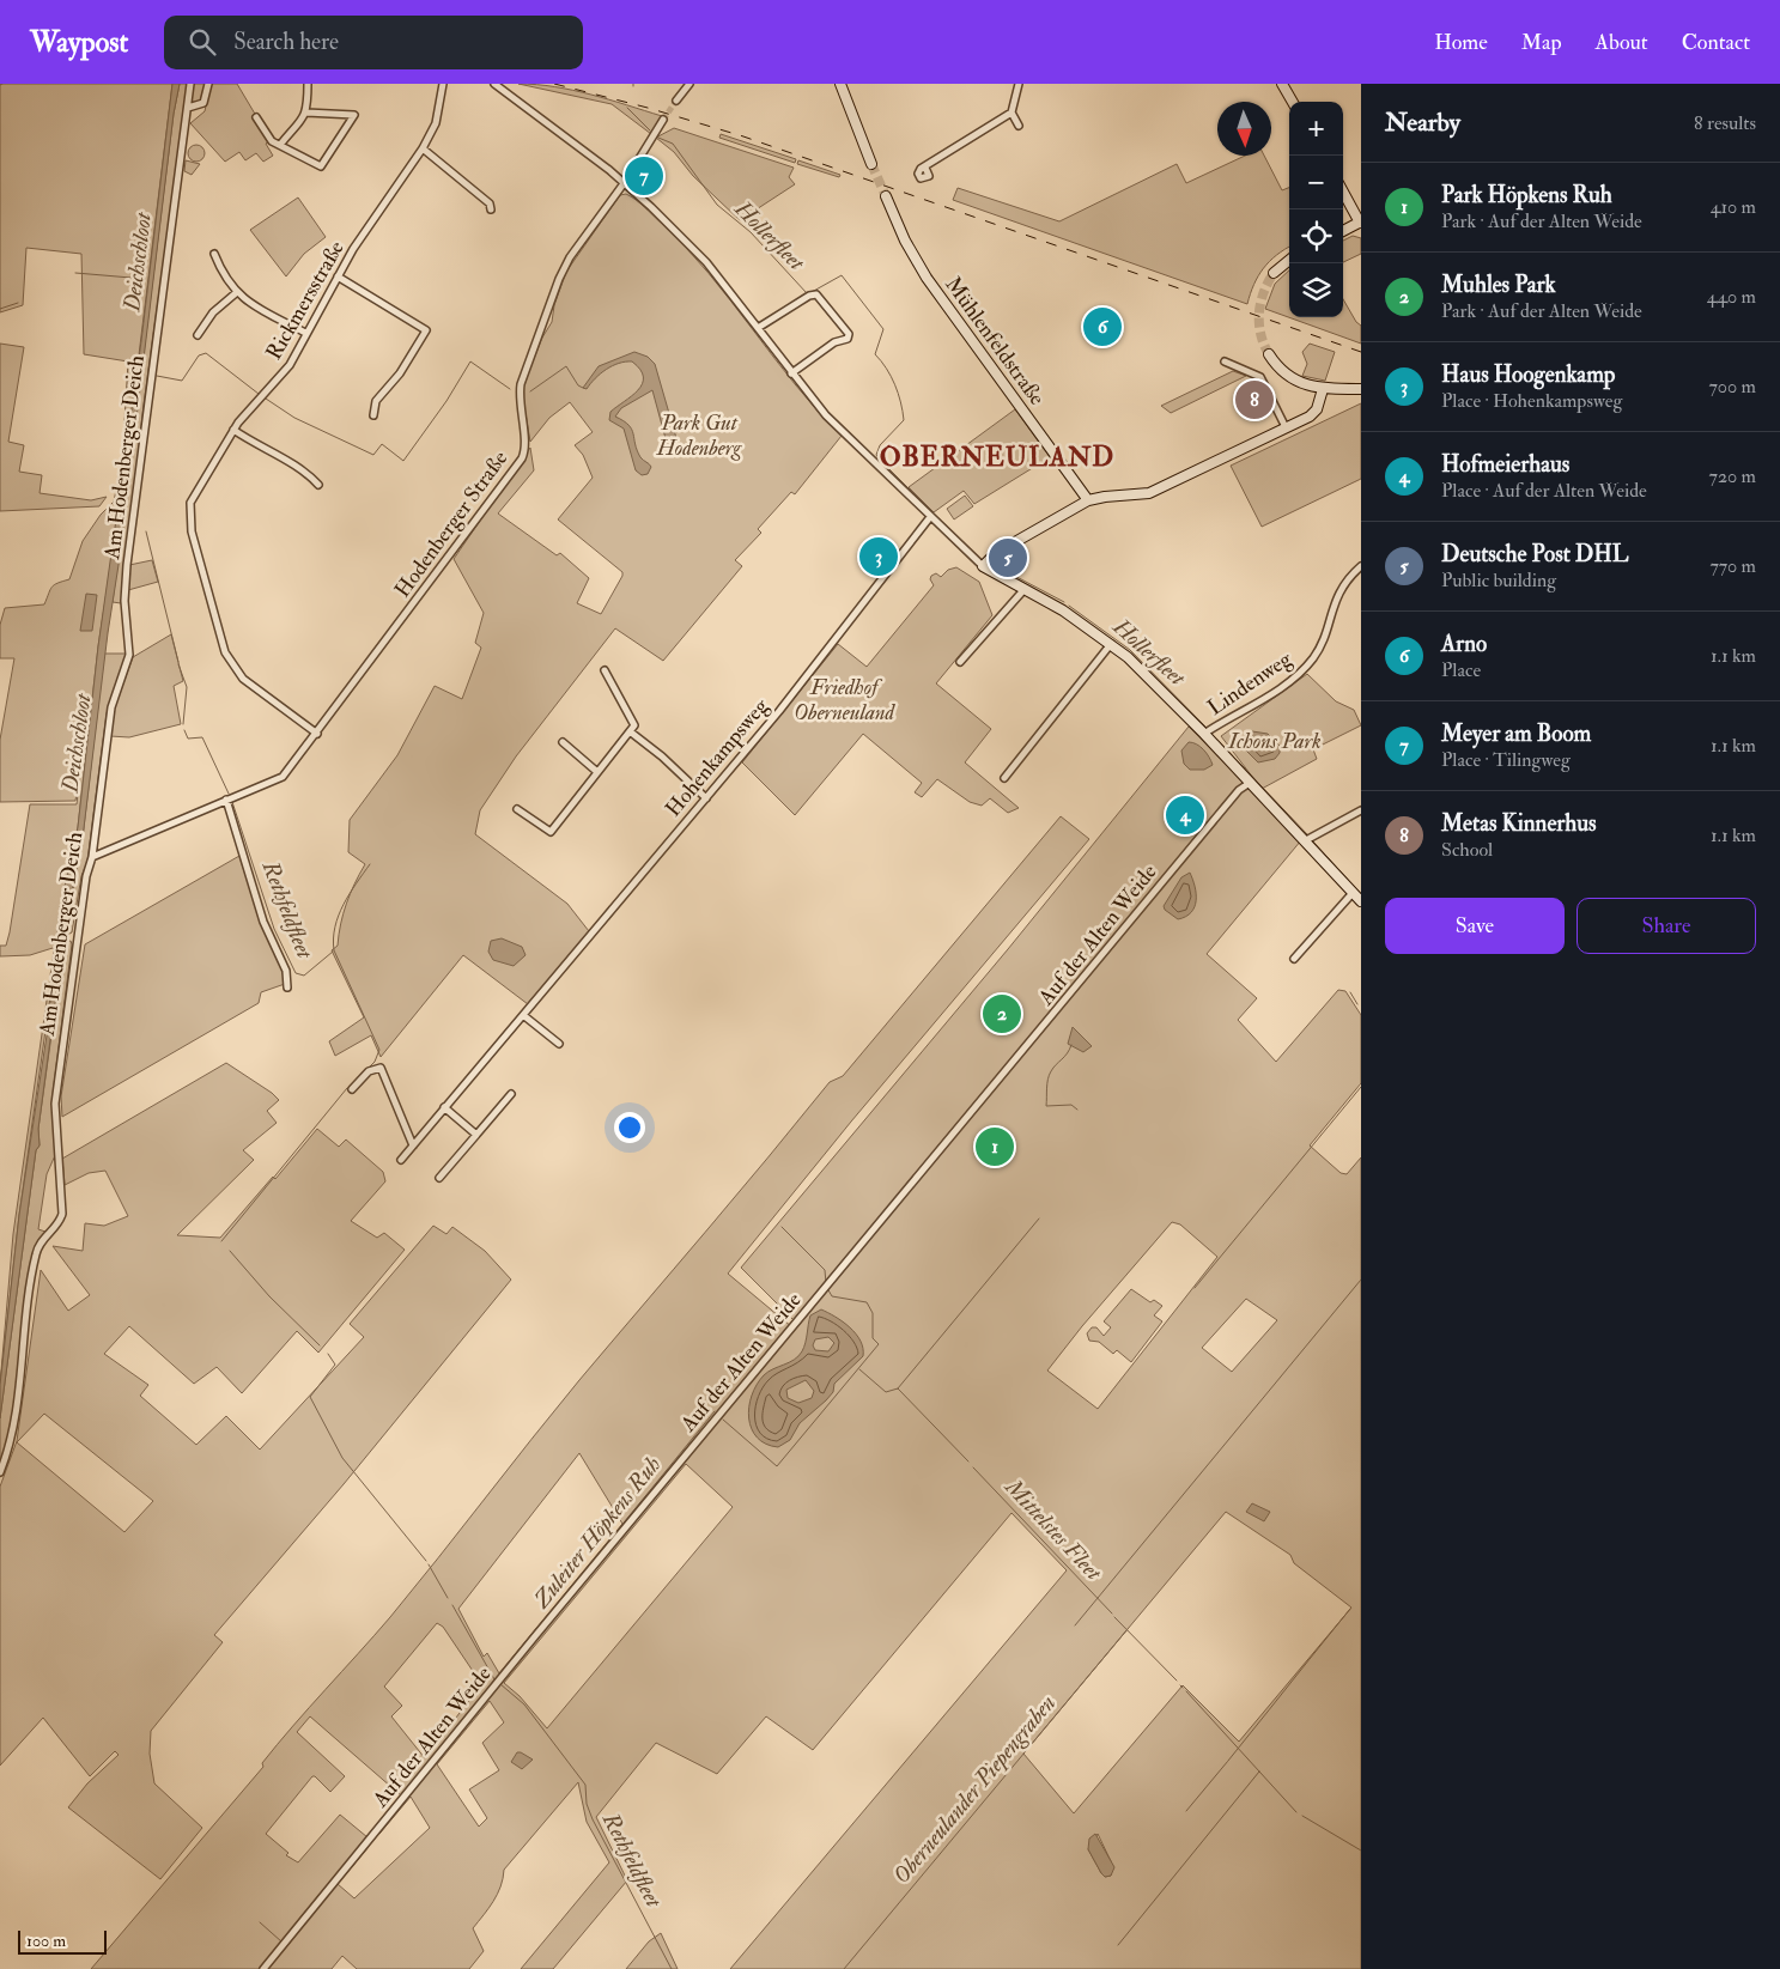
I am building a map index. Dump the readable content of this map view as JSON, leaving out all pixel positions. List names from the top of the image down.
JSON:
{
  "streets": {
    "street": [
      "Rickmersstraße",
      "Mühlenfeldstraße",
      "Am Hodenberger Deich",
      "Hodenberger Straße",
      "Lindenweg",
      "Hohenkampsweg",
      "Auf der Alten Weide"
    ]
  },
  "crossings": [
    ["Rickmersstraße", "Hodenberger Straße"],
    ["Am Hodenberger Deich", "Hodenberger Straße"]
  ],
  "districts": ["OBERNEULAND"],
  "water": [
    "Hollerfleet",
    "Deichschloot",
    "Rethfeldfleet",
    "Mittelstes Fleet",
    "Zuleiter Höpkens Ruh",
    "Oberneulander Piepengraben"
  ],
  "parks": ["Park Gut Hodenberg", "Friedhof Oberneuland", "Ichons Park"],
  "scale_bar": "100 m",
  "north": "bottom",
  "page": {
    "header": "Waypost",
    "search": "Search here",
    "nav": [
      "Home",
      "Map",
      "About",
      "Contact"
    ],
    "heading": ["Nearby", "8 results"],
    "map_buttons": ["+", "−"],
    "pins": [
      "7",
      "6",
      "8",
      "3",
      "5",
      "4",
      "2",
      "1"
    ],
    "list": [
      {
        "mark": "1",
        "name": "Park Höpkens Ruh",
        "note": "Park · Auf der Alten Weide",
        "value": "410 m"
      },
      {
        "mark": "2",
        "name": "Muhles Park",
        "note": "Park · Auf der Alten Weide",
        "value": "440 m"
      },
      {
        "mark": "3",
        "name": "Haus Hoogenkamp",
        "note": "Place · Hohenkampsweg",
        "value": "700 m"
      },
      {
        "mark": "4",
        "name": "Hofmeierhaus",
        "note": "Place · Auf der Alten Weide",
        "value": "720 m"
      },
      {
        "mark": "5",
        "name": "Deutsche Post DHL",
        "note": "Public building",
        "value": "770 m"
      },
      {
        "mark": "6",
        "name": "Arno",
        "note": "Place",
        "value": "1.1 km"
      },
      {
        "mark": "7",
        "name": "Meyer am Boom",
        "note": "Place · Tilingweg",
        "value": "1.1 km"
      },
      {
        "mark": "8",
        "name": "Metas Kinnerhus",
        "note": "School",
        "value": "1.1 km"
      }
    ],
    "buttons": ["Save", "Share"],
    "scale": "100 m"
  }
}
